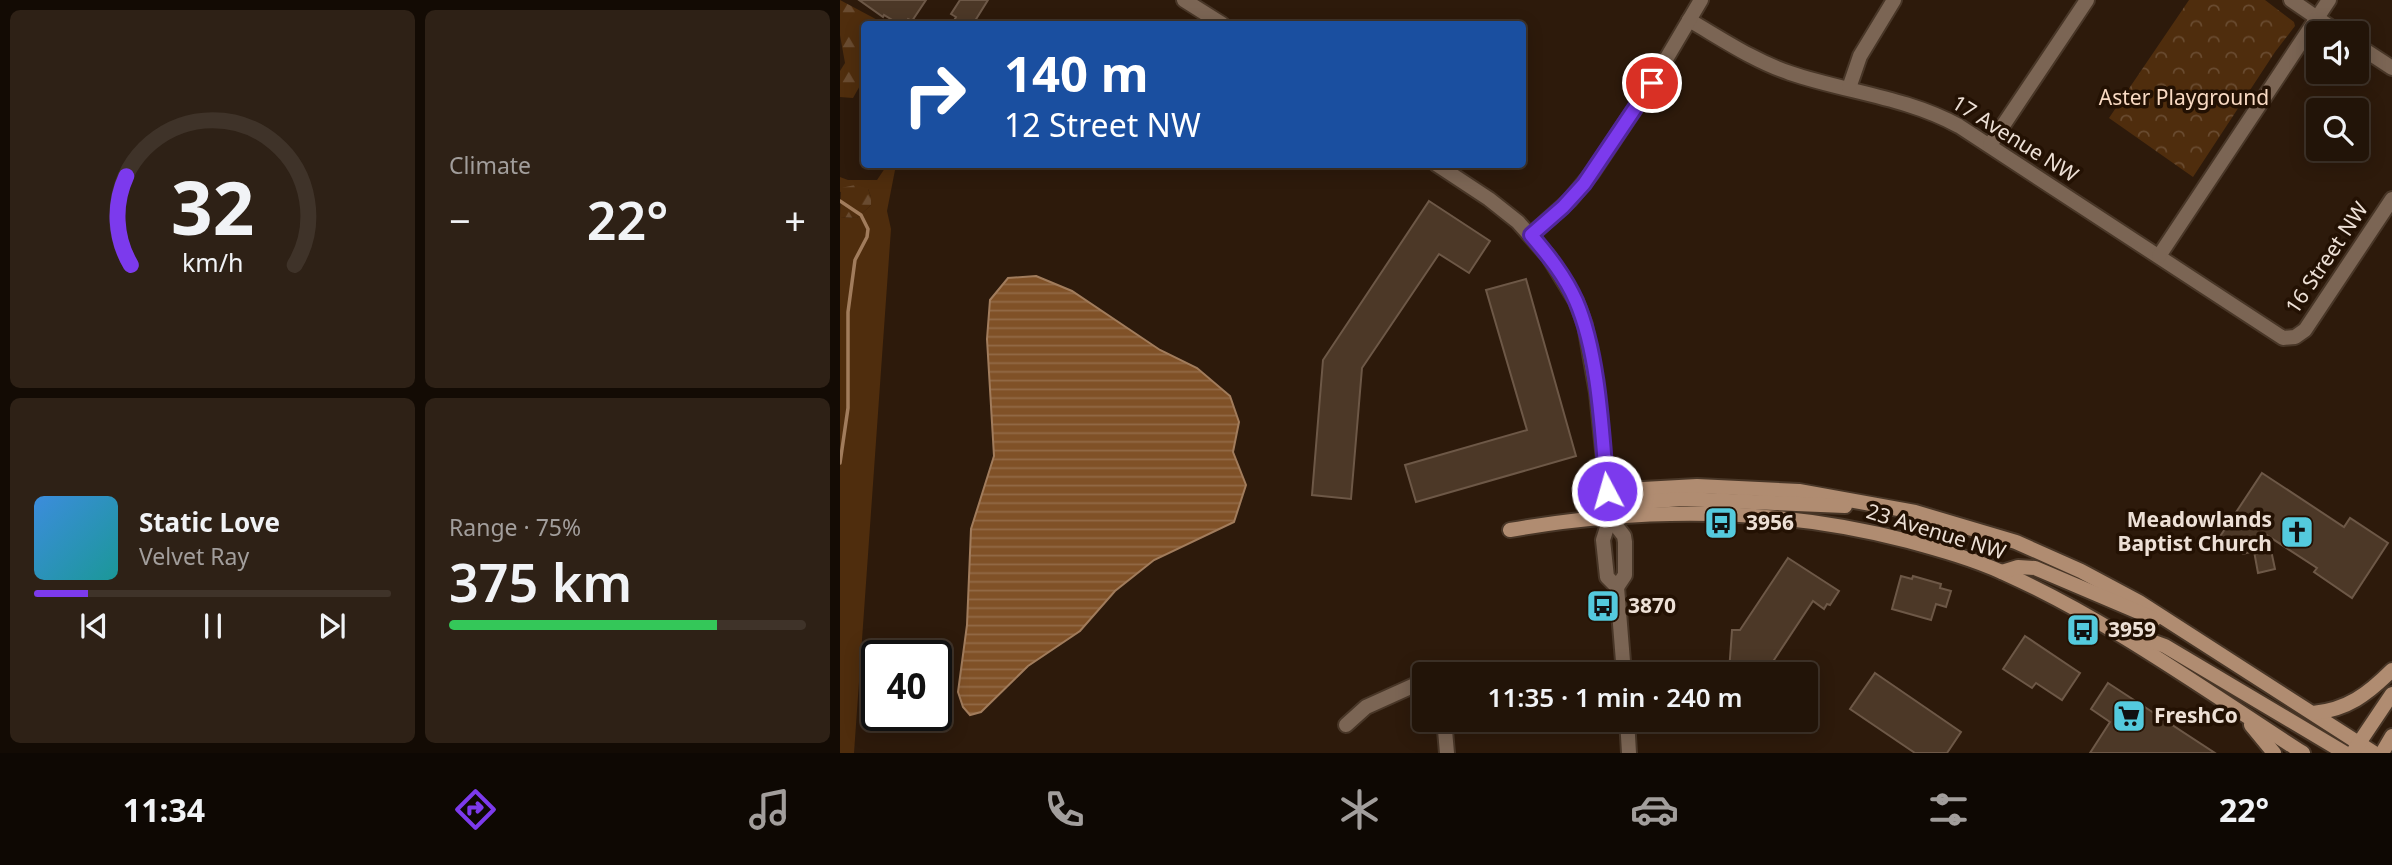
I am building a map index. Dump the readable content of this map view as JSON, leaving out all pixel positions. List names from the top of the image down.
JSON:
{
  "streets": {
    "main road": ["23 Avenue NW"],
    "street": ["17 Avenue NW", "16 Street NW"]
  },
  "crossings": [
    ["17 Avenue NW", "16 Street NW"]
  ],
  "parks": ["Aster Playground"],
  "places": {
    "bus stop": ["3956", "3870", "3959"],
    "church": ["Meadowlands Baptist Church"],
    "supermarket": ["FreshCo"]
  },
  "page": {
    "tile": [
      "Climate",
      ["Range · 75%", "375 km"]
    ],
    "turn": ["140 m", "12 Street NW"],
    "heat": ["−", "22°", "+"],
    "song": ["Static Love", "Velvet Ray"],
    "limit": "40",
    "trip": "11:35 · 1 min · 240 m",
    "tabs": ["11:34", "22°"],
    "gauge": ["32", "km/h"]
  }
}
